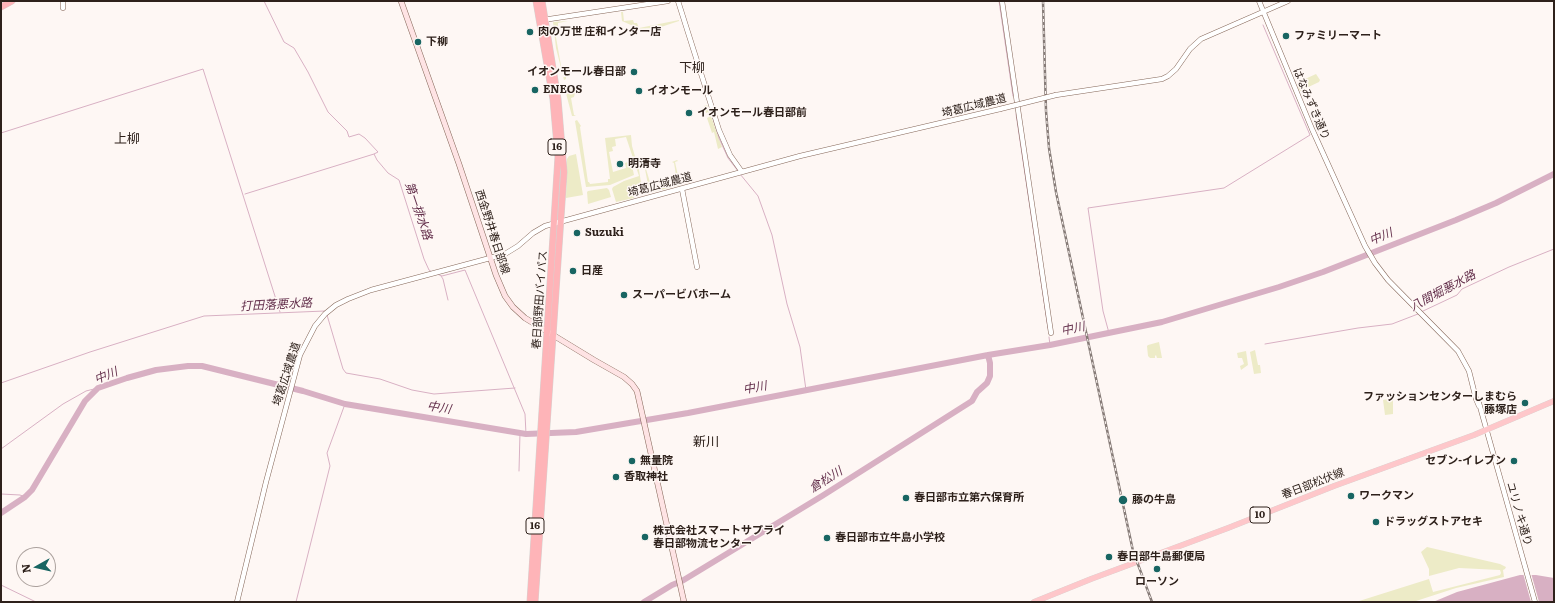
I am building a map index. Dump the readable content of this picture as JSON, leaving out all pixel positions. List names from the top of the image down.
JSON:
{
  "streets": {
    "highway": ["16", "春日部野田バイパス"],
    "main road": ["西金野井春日部線", "春日部松伏線", "10"],
    "street": ["はなみずき通り", "埼葛広域農道", "ユリノキ通り"]
  },
  "crossings": [
    ["はなみずき通り", "埼葛広域農道"],
    ["はなみずき通り", "春日部松伏線"],
    ["はなみずき通り", "ユリノキ通り"],
    ["埼葛広域農道", "西金野井春日部線"],
    ["埼葛広域農道", "春日部野田バイパス"],
    ["西金野井春日部線", "春日部野田バイパス"],
    ["春日部松伏線", "ユリノキ通り"]
  ],
  "districts": ["下柳", "上柳", "新川"],
  "water": [
    "第一排水路",
    "中川",
    "八間堀悪水路",
    "打田落悪水路",
    "倉松川"
  ],
  "places": [
    "肉の万世 庄和インター店",
    "ファミリーマート",
    "下柳",
    "イオンモール春日部",
    "ENEOS",
    "イオンモール",
    "イオンモール春日部前",
    "明清寺",
    "Suzuki",
    "日産",
    "スーパービバホーム",
    "ファッションセンターしまむら 藤塚店",
    "無量院",
    "セブン-イレブン",
    "香取神社",
    "ワークマン",
    "春日部市立第六保育所",
    "藤の牛島",
    "ドラッグストアセキ",
    "株式会社スマートサプライ 春日部物流センター",
    "春日部市立牛島小学校",
    "春日部牛島郵便局",
    "ローソン"
  ],
  "north": "left"
}
